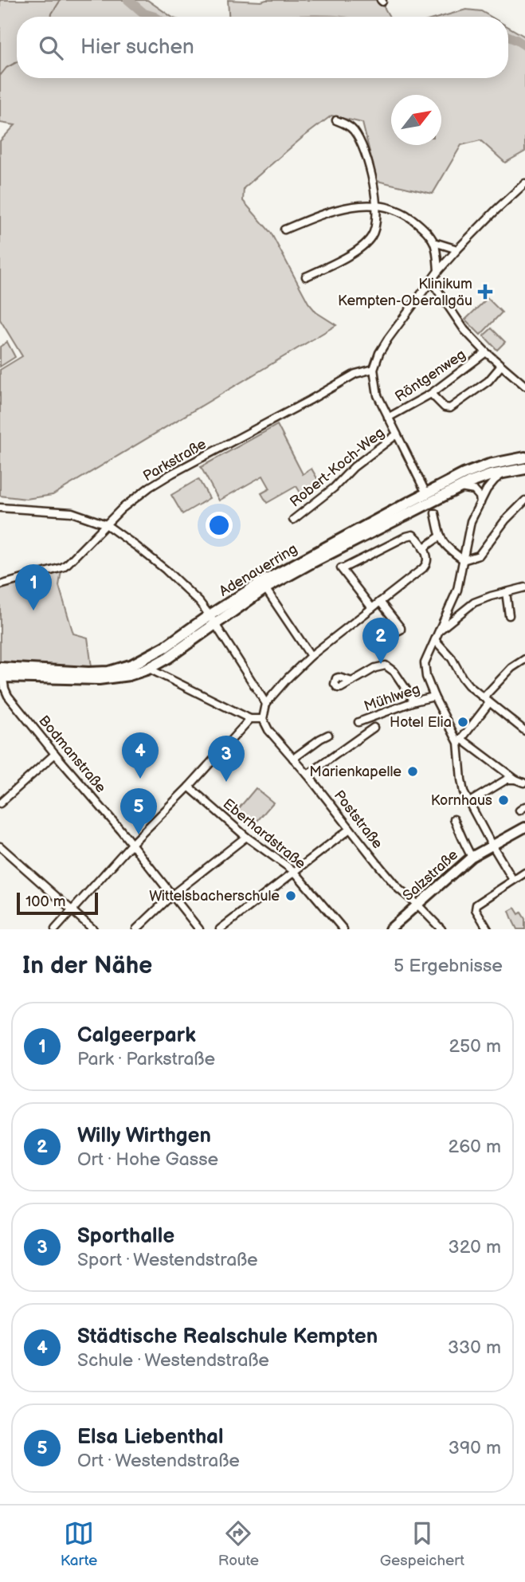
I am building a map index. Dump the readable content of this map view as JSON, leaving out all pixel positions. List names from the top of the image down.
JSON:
{
  "streets": {
    "main road": ["Adenauerring"],
    "street": [
      "Röntgenweg",
      "Parkstraße",
      "Robert-Koch-Weg",
      "Mühlweg",
      "Bodmanstraße",
      "Poststraße",
      "Eberhardstraße",
      "Salzstraße"
    ]
  },
  "crossings": [
    ["Adenauerring", "Bodmanstraße"],
    ["Poststraße", "Salzstraße"]
  ],
  "places": {
    "health": ["Klinikum Kempten-Oberallgäu"],
    "other": [
      "Hotel Elia",
      "Marienkapelle",
      "Kornhaus",
      "Wittelsbacherschule"
    ]
  },
  "scale_bar": "100 m",
  "north": "top right",
  "page": {
    "search": "Hier suchen",
    "pins": [
      "1",
      "2",
      "4",
      "3",
      "5"
    ],
    "scale": "100 m",
    "heading": ["In der Nähe", "5 Ergebnisse"],
    "list": [
      {
        "mark": "1",
        "name": "Calgeerpark",
        "note": "Park · Parkstraße",
        "value": "250 m"
      },
      {
        "mark": "2",
        "name": "Willy Wirthgen",
        "note": "Ort · Hohe Gasse",
        "value": "260 m"
      },
      {
        "mark": "3",
        "name": "Sporthalle",
        "note": "Sport · Westendstraße",
        "value": "320 m"
      },
      {
        "mark": "4",
        "name": "Städtische Realschule Kempten",
        "note": "Schule · Westendstraße",
        "value": "330 m"
      },
      {
        "mark": "5",
        "name": "Elsa Liebenthal",
        "note": "Ort · Westendstraße",
        "value": "390 m"
      }
    ],
    "nav": ["Karte", "Route", "Gespeichert"]
  }
}
